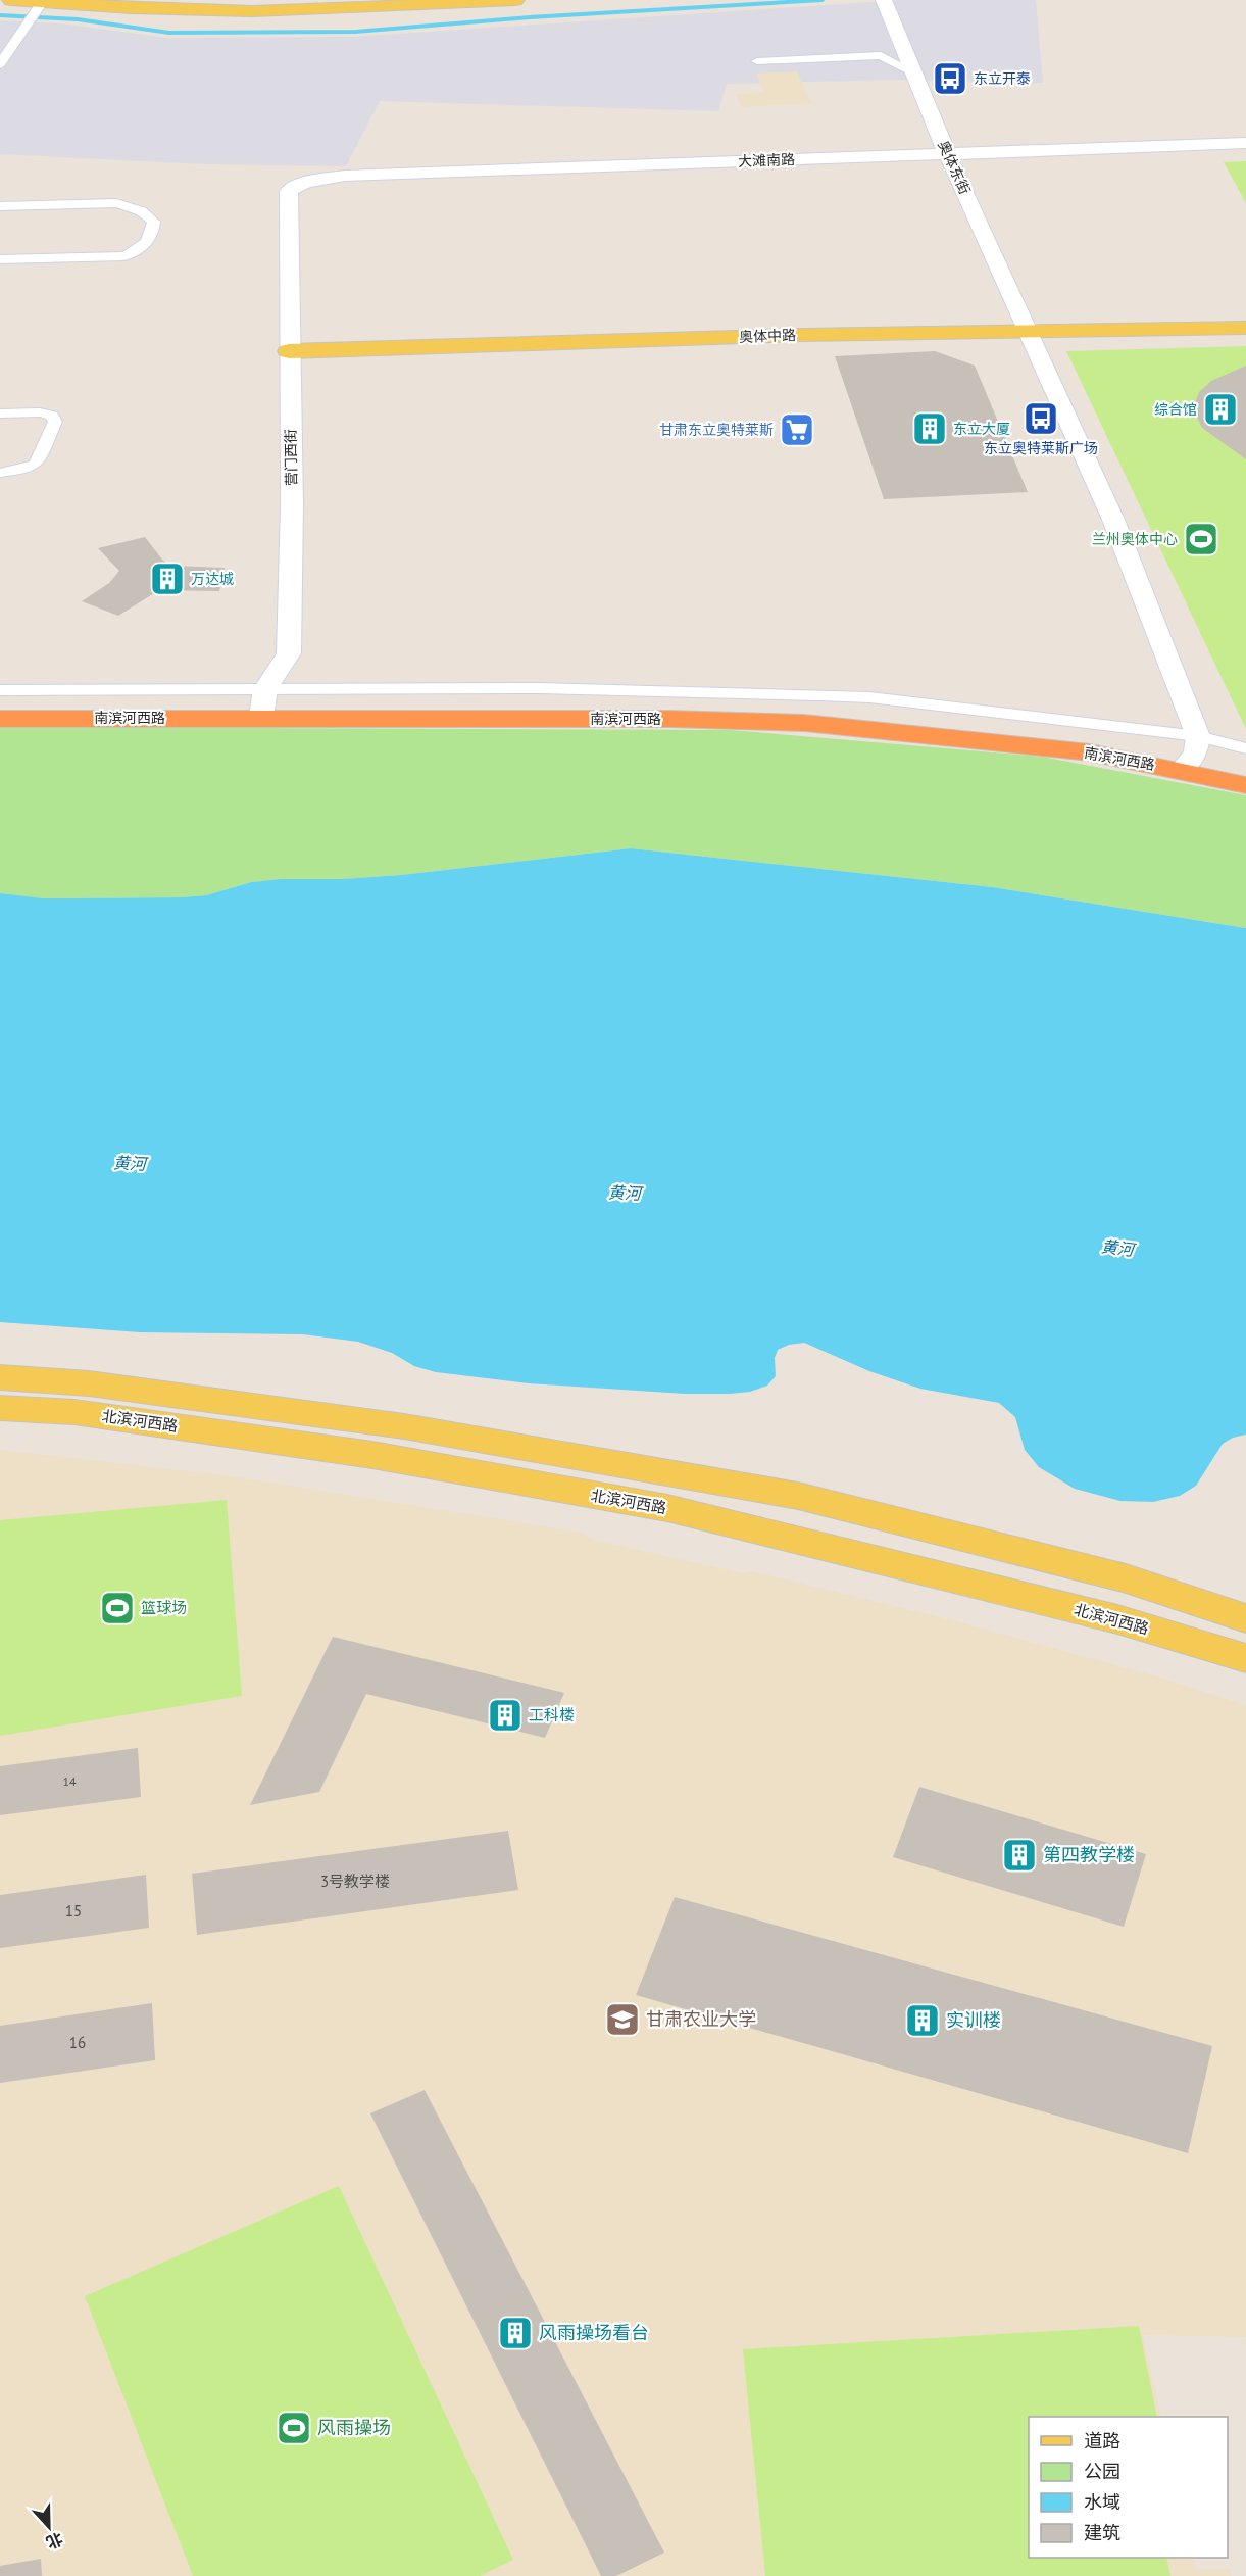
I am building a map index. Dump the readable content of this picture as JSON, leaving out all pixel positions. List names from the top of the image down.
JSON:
{
  "streets": {
    "highway": ["南滨河西路"],
    "main road": ["奥体中路", "北滨河西路"],
    "street": ["大滩南路", "奥体东街", "营门西街"]
  },
  "crossings": [
    ["大滩南路", "奥体东街"],
    ["大滩南路", "营门西街"],
    ["奥体东街", "奥体中路"],
    ["奥体东街", "南滨河西路"],
    ["奥体中路", "营门西街"],
    ["营门西街", "南滨河西路"]
  ],
  "water": ["黄河"],
  "places": {
    "bus stop": ["东立开泰", "东立奥特莱斯广场"],
    "building": [
      "综合馆",
      "东立大厦",
      "万达城",
      "工科楼",
      "第四教学楼",
      "实训楼",
      "风雨操场看台"
    ],
    "supermarket": ["甘肃东立奥特莱斯"],
    "sports": ["兰州奥体中心", "篮球场", "风雨操场"],
    "school or university": ["甘肃农业大学"]
  },
  "house_numbers": [
    "14",
    "3号教学楼",
    "15",
    "16"
  ],
  "legend": [
    "道路",
    "公园",
    "水域",
    "建筑"
  ],
  "north": "bottom"
}
